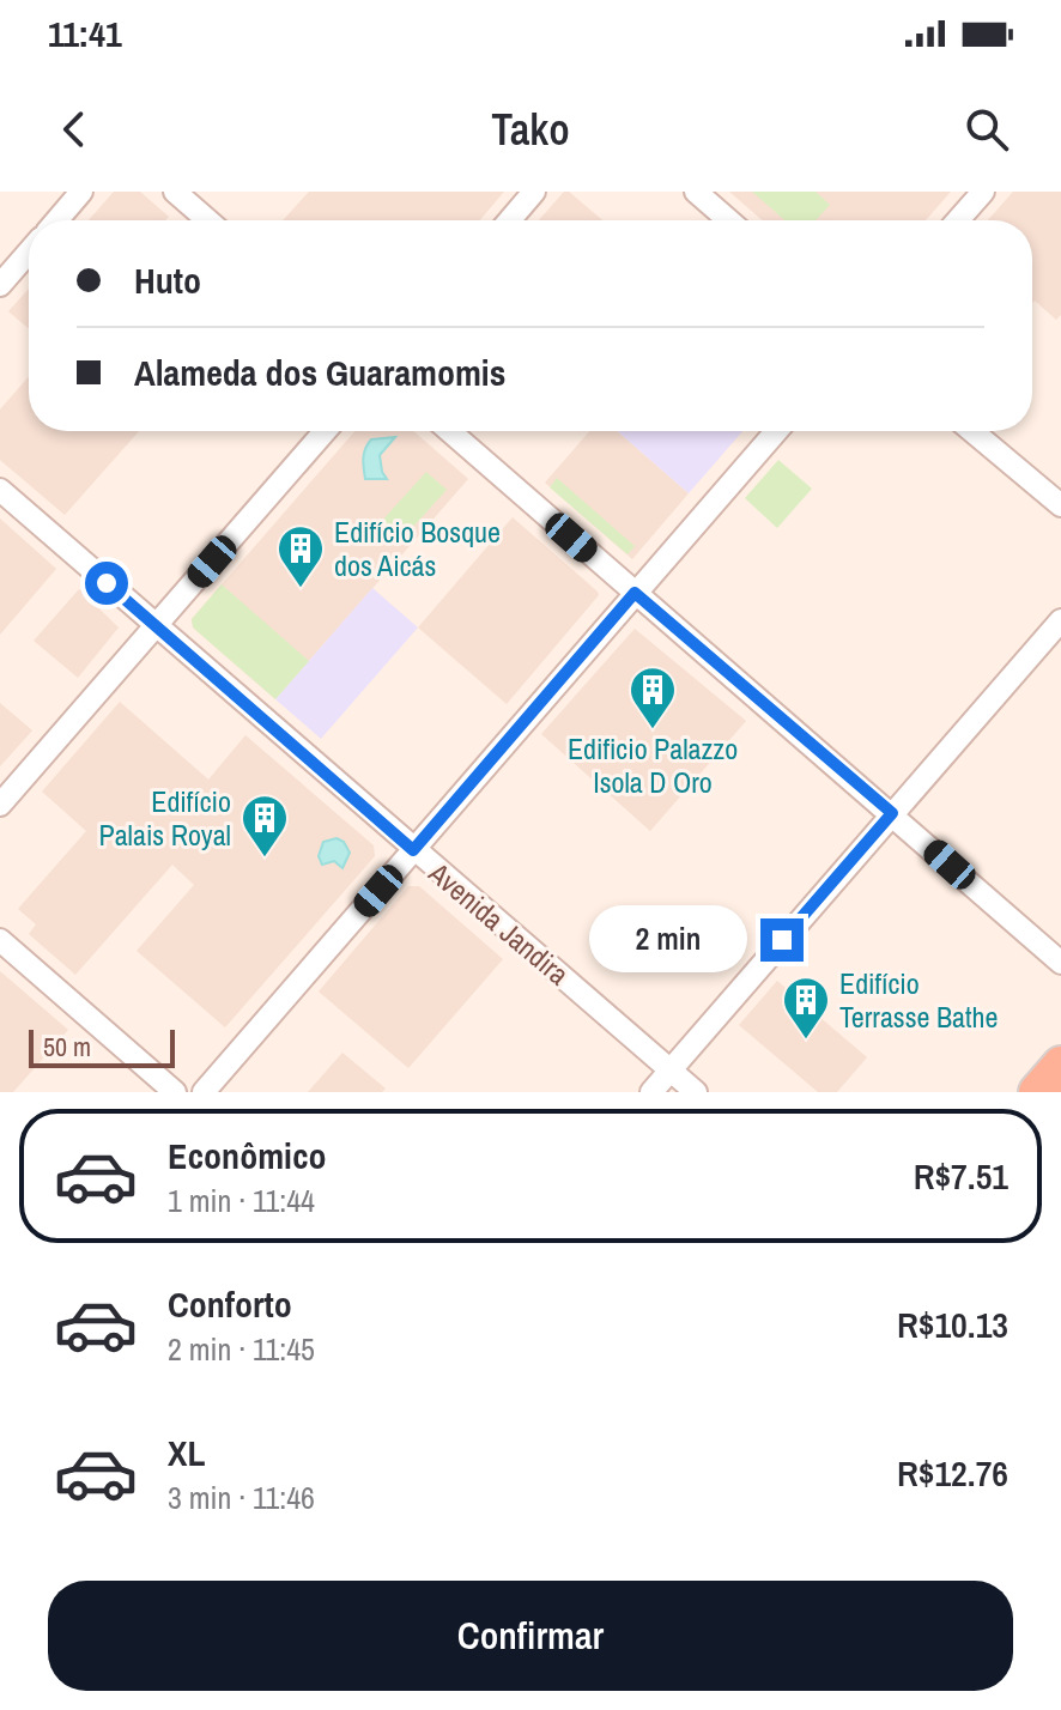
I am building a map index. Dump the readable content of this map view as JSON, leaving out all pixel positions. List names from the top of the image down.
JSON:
{
  "streets": {
    "street": ["Avenida Jandira"]
  },
  "places": {
    "building": [
      "Edifício Bosque dos Aicás",
      "Edificio Palazzo Isola D Oro",
      "Edifício Palais Royal",
      "Edifício Terrasse Bathe"
    ]
  },
  "scale_bar": "50 m",
  "page": {
    "status": "11:41",
    "header": "Tako",
    "banner": ["Huto", "Alameda dos Guaramomis"],
    "bubble": "2 min",
    "scale": "50 m",
    "list": [
      {
        "name": "Econômico",
        "note": "1 min · 11:44",
        "value": "R$7.51"
      },
      {
        "name": "Conforto",
        "note": "2 min · 11:45",
        "value": "R$10.13"
      },
      {
        "name": "XL",
        "note": "3 min · 11:46",
        "value": "R$12.76"
      }
    ],
    "buttons": "Confirmar"
  }
}
